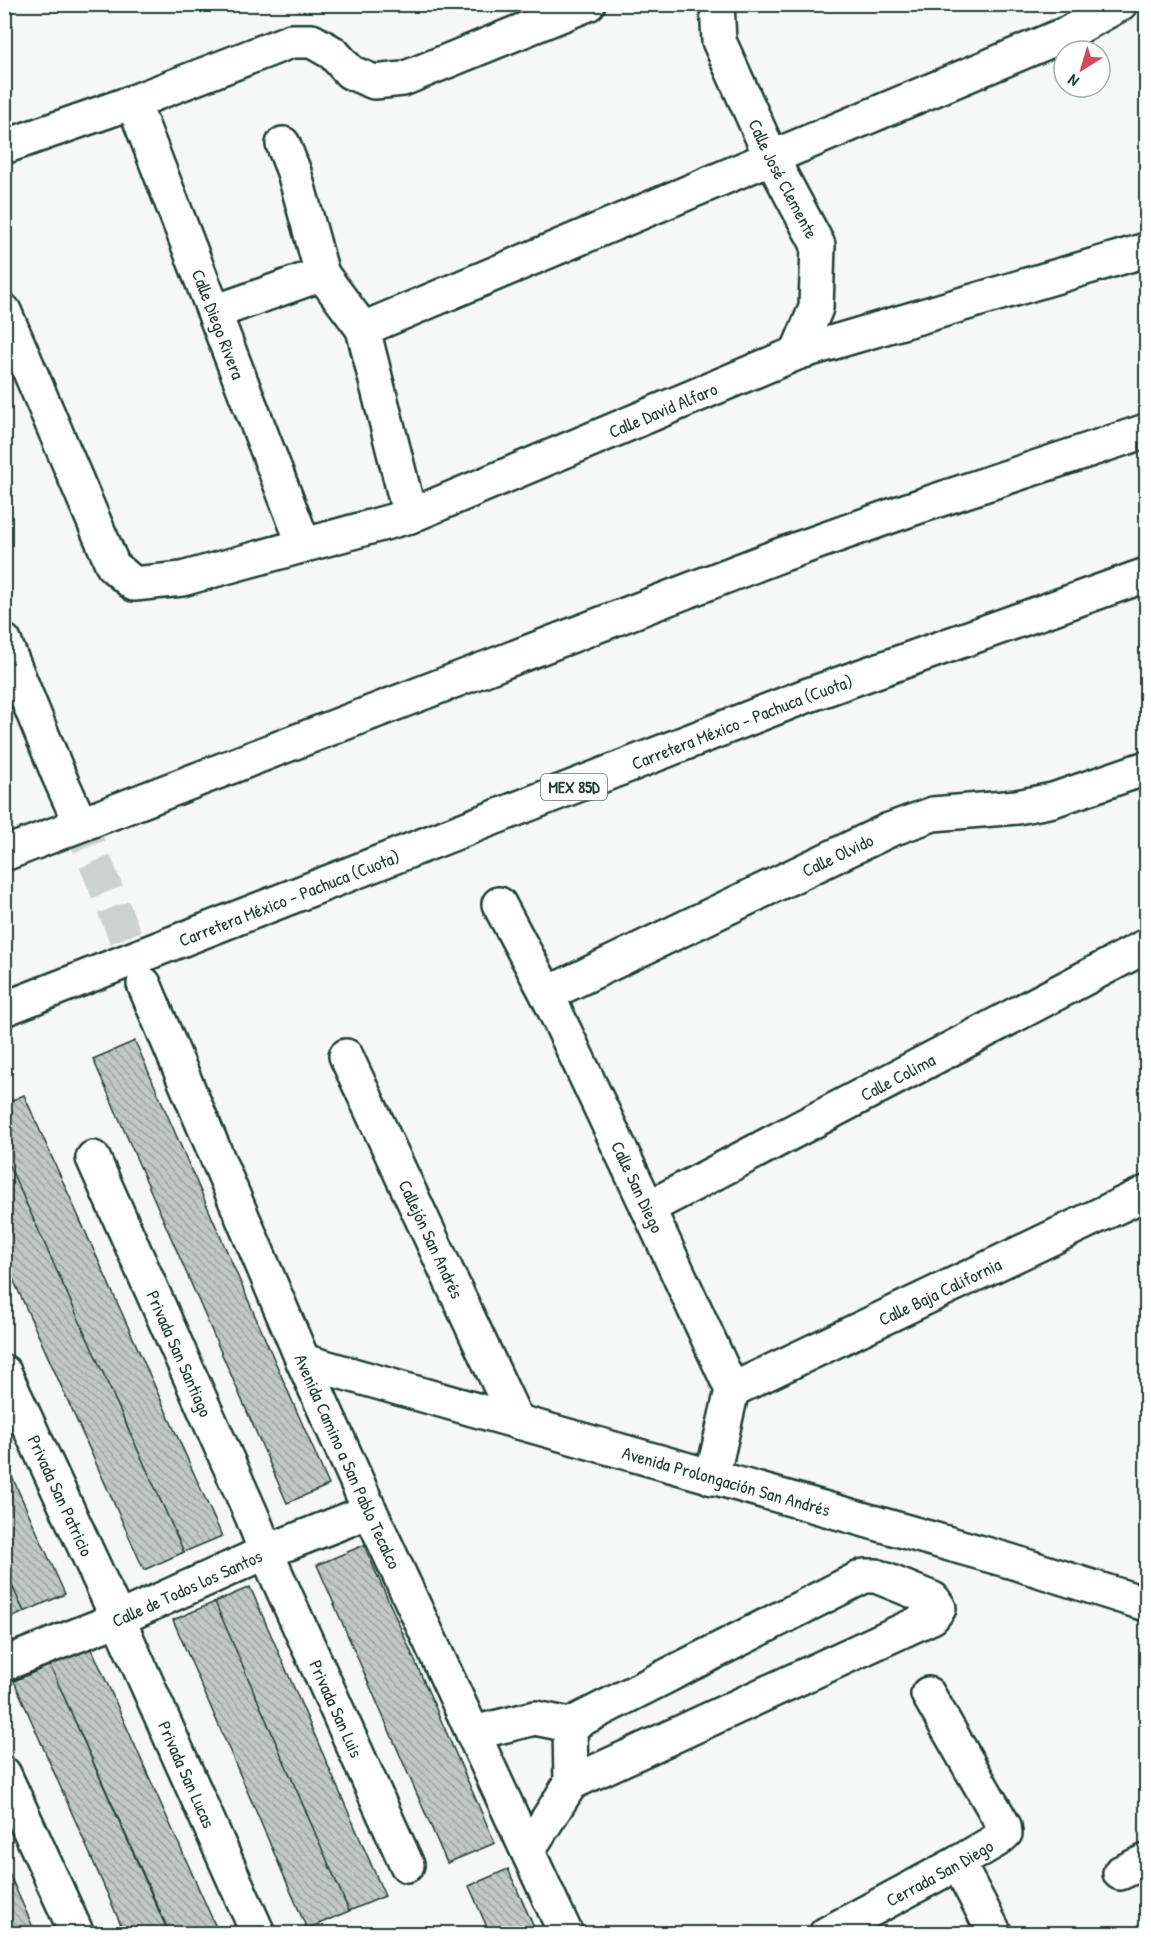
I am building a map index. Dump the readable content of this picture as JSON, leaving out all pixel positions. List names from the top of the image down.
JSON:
{
  "streets": {
    "main road": [
      "Calle José Clemente",
      "Calle Diego Rivera",
      "Calle David Alfaro",
      "Carretera México - Pachuca (Cuota)",
      "MEX 85D",
      "Calle Olvido",
      "Calle Colima",
      "Calle San Diego",
      "Callejón San Andrés",
      "Calle Baja California",
      "Privada San Santiago",
      "Avenida Camino a San Pablo Tecalco",
      "Avenida Prolongación San Andrés",
      "Privada San Patricio",
      "Calle de Todos los Santos",
      "Privada San Luis",
      "Privada San Lucas",
      "Cerrada San Diego"
    ]
  },
  "crossings": [
    ["Calle José Clemente", "Calle David Alfaro"],
    ["Calle Diego Rivera", "Calle David Alfaro"],
    ["Calle Olvido", "Calle San Diego"],
    ["Calle Colima", "Calle San Diego"],
    ["Calle San Diego", "Calle Baja California"],
    ["Callejón San Andrés", "Avenida Prolongación San Andrés"],
    ["Privada San Santiago", "Calle de Todos los Santos"],
    ["Privada San Santiago", "Privada San Luis"],
    ["Avenida Camino a San Pablo Tecalco", "Avenida Prolongación San Andrés"],
    ["Avenida Camino a San Pablo Tecalco", "Calle de Todos los Santos"],
    ["Privada San Patricio", "Calle de Todos los Santos"],
    ["Privada San Patricio", "Privada San Lucas"],
    ["Calle de Todos los Santos", "Privada San Luis"],
    ["Calle de Todos los Santos", "Privada San Lucas"]
  ],
  "north": "bottom left"
}
